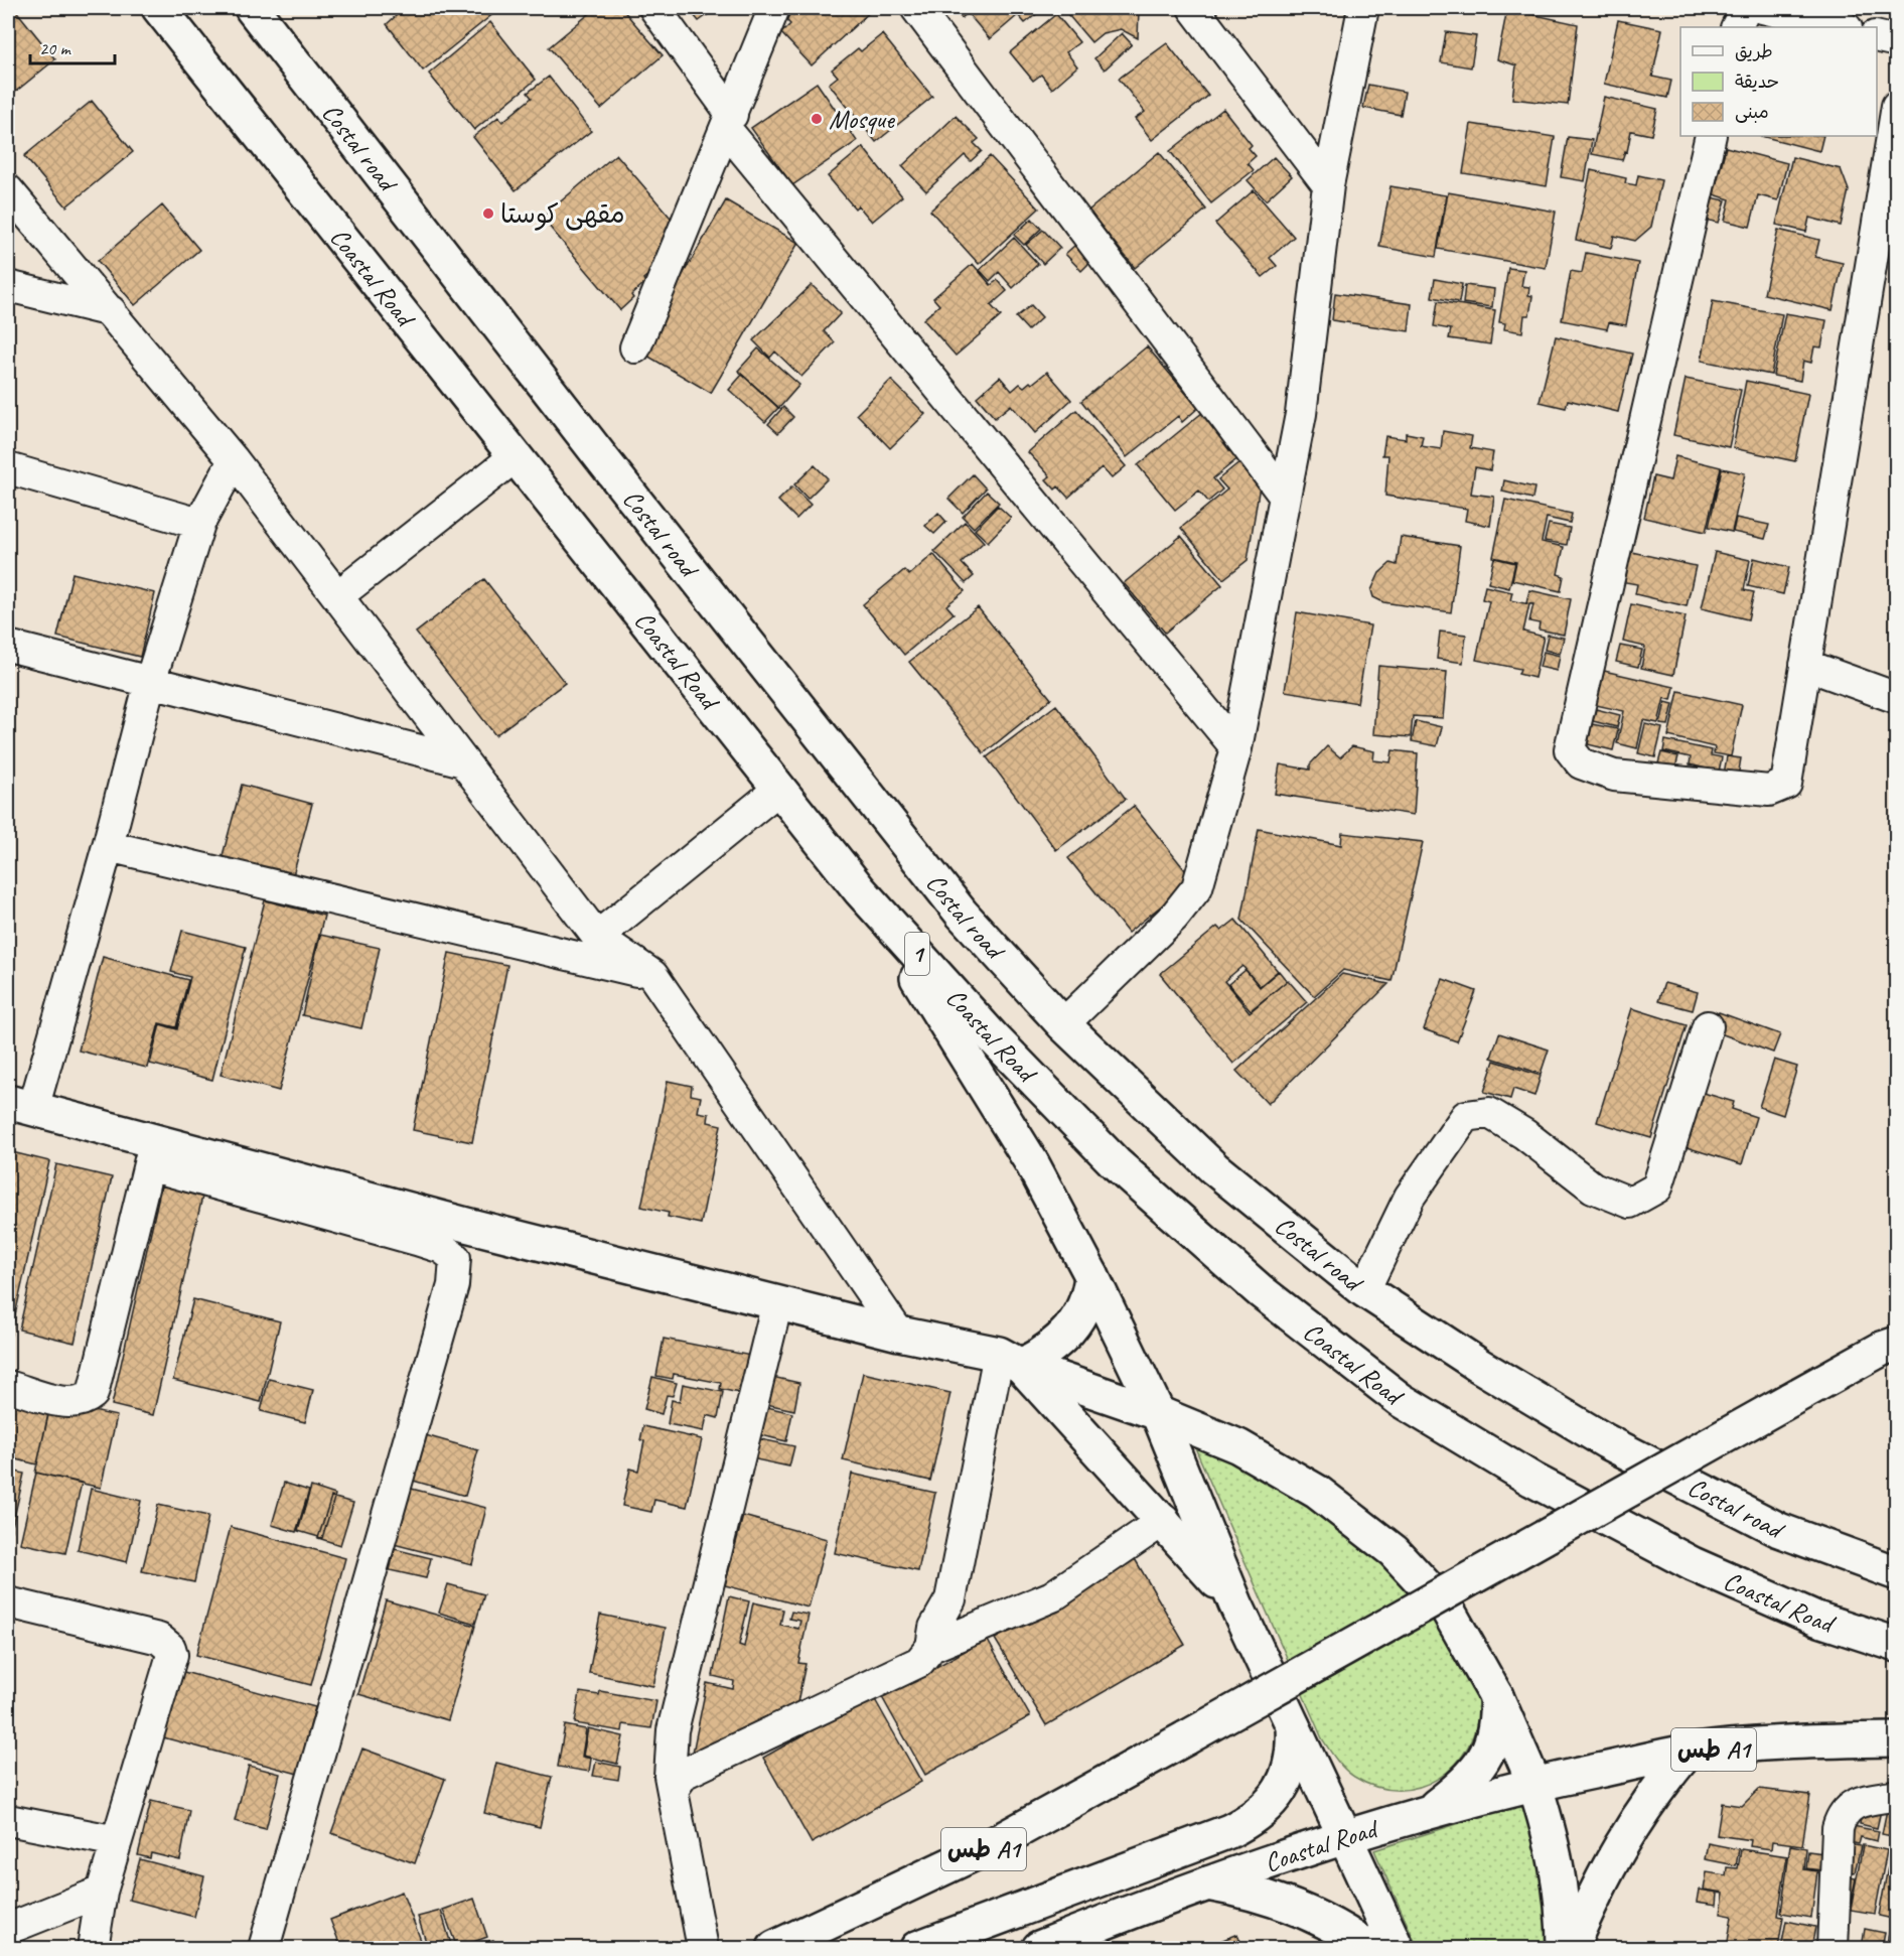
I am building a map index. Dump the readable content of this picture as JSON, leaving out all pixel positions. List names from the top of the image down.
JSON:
{
  "streets": {
    "main road": [
      "Costal road",
      "Coastal Road",
      "1",
      "طس A1"
    ]
  },
  "places": ["Mosque", "مقهى كوستا"],
  "legend": ["طريق", "حديقة", "مبنى"],
  "scale_bar": "20 m"
}
